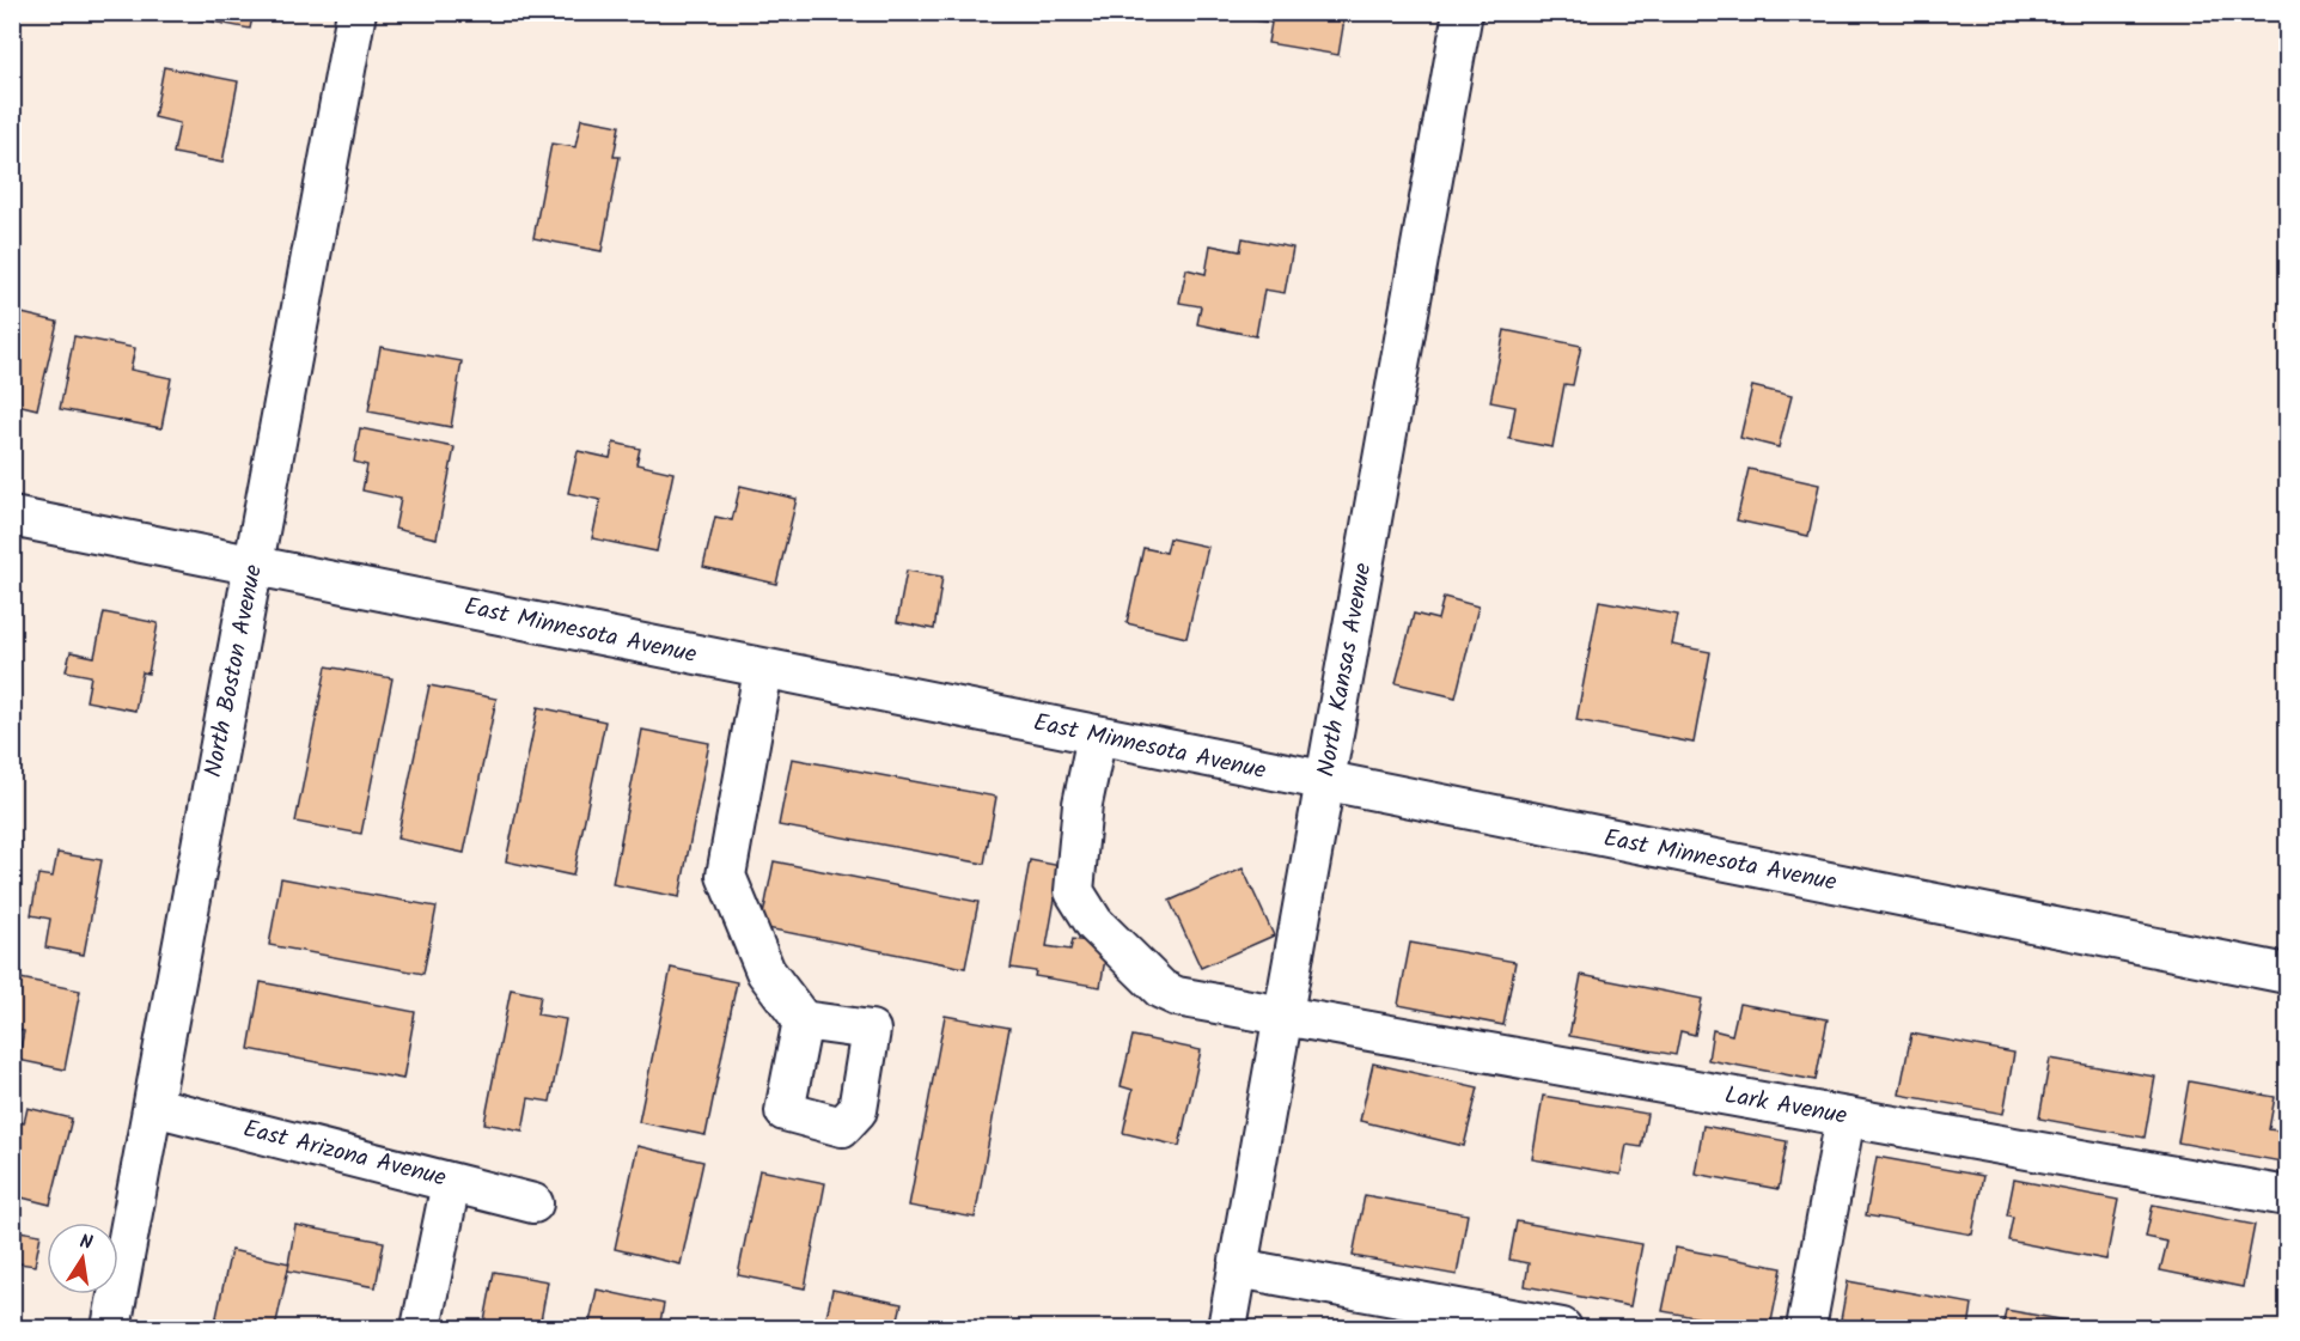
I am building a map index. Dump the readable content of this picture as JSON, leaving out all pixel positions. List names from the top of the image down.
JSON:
{
  "streets": {
    "street": [
      "East Minnesota Avenue",
      "North Kansas Avenue",
      "North Boston Avenue",
      "Lark Avenue",
      "East Arizona Avenue"
    ]
  },
  "crossings": [
    ["East Minnesota Avenue", "North Kansas Avenue"],
    ["East Minnesota Avenue", "North Boston Avenue"],
    ["East Minnesota Avenue", "Lark Avenue"],
    ["North Kansas Avenue", "Lark Avenue"],
    ["North Boston Avenue", "East Arizona Avenue"]
  ],
  "north": "top"
}
